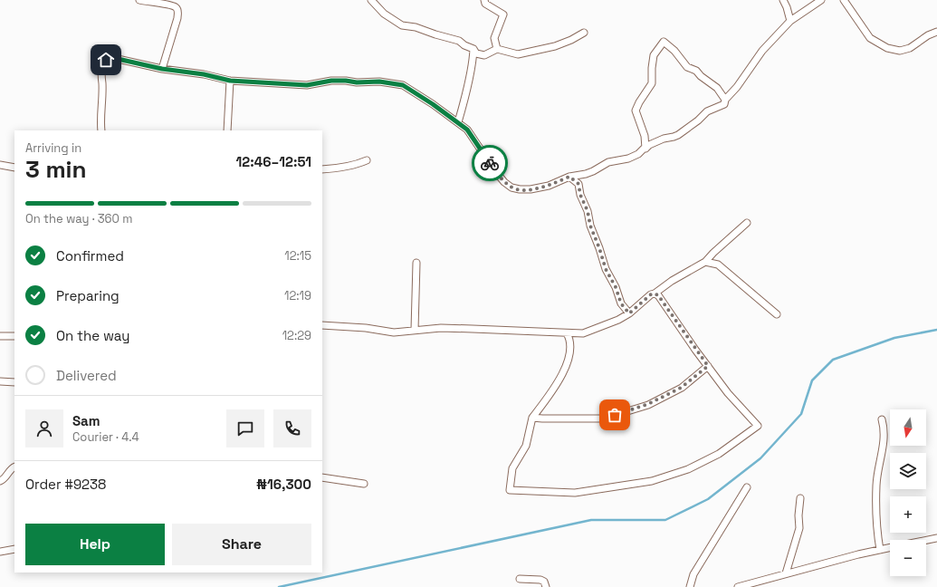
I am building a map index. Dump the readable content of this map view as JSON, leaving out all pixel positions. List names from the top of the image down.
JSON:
{
  "north": "bottom",
  "page": {
    "heading": ["3 min", "Arriving in", "12:46–12:51"],
    "panel": [
      "Sam",
      "Courier · 4.4",
      "Order #9238",
      "₦16,300"
    ],
    "bar": "On the way · 360 m",
    "list": [
      ["Confirmed", "12:15"],
      ["Preparing", "12:19"],
      ["On the way", "12:29"],
      "Delivered"
    ],
    "map_buttons": ["+", "−"],
    "buttons": ["Help", "Share"]
  }
}
